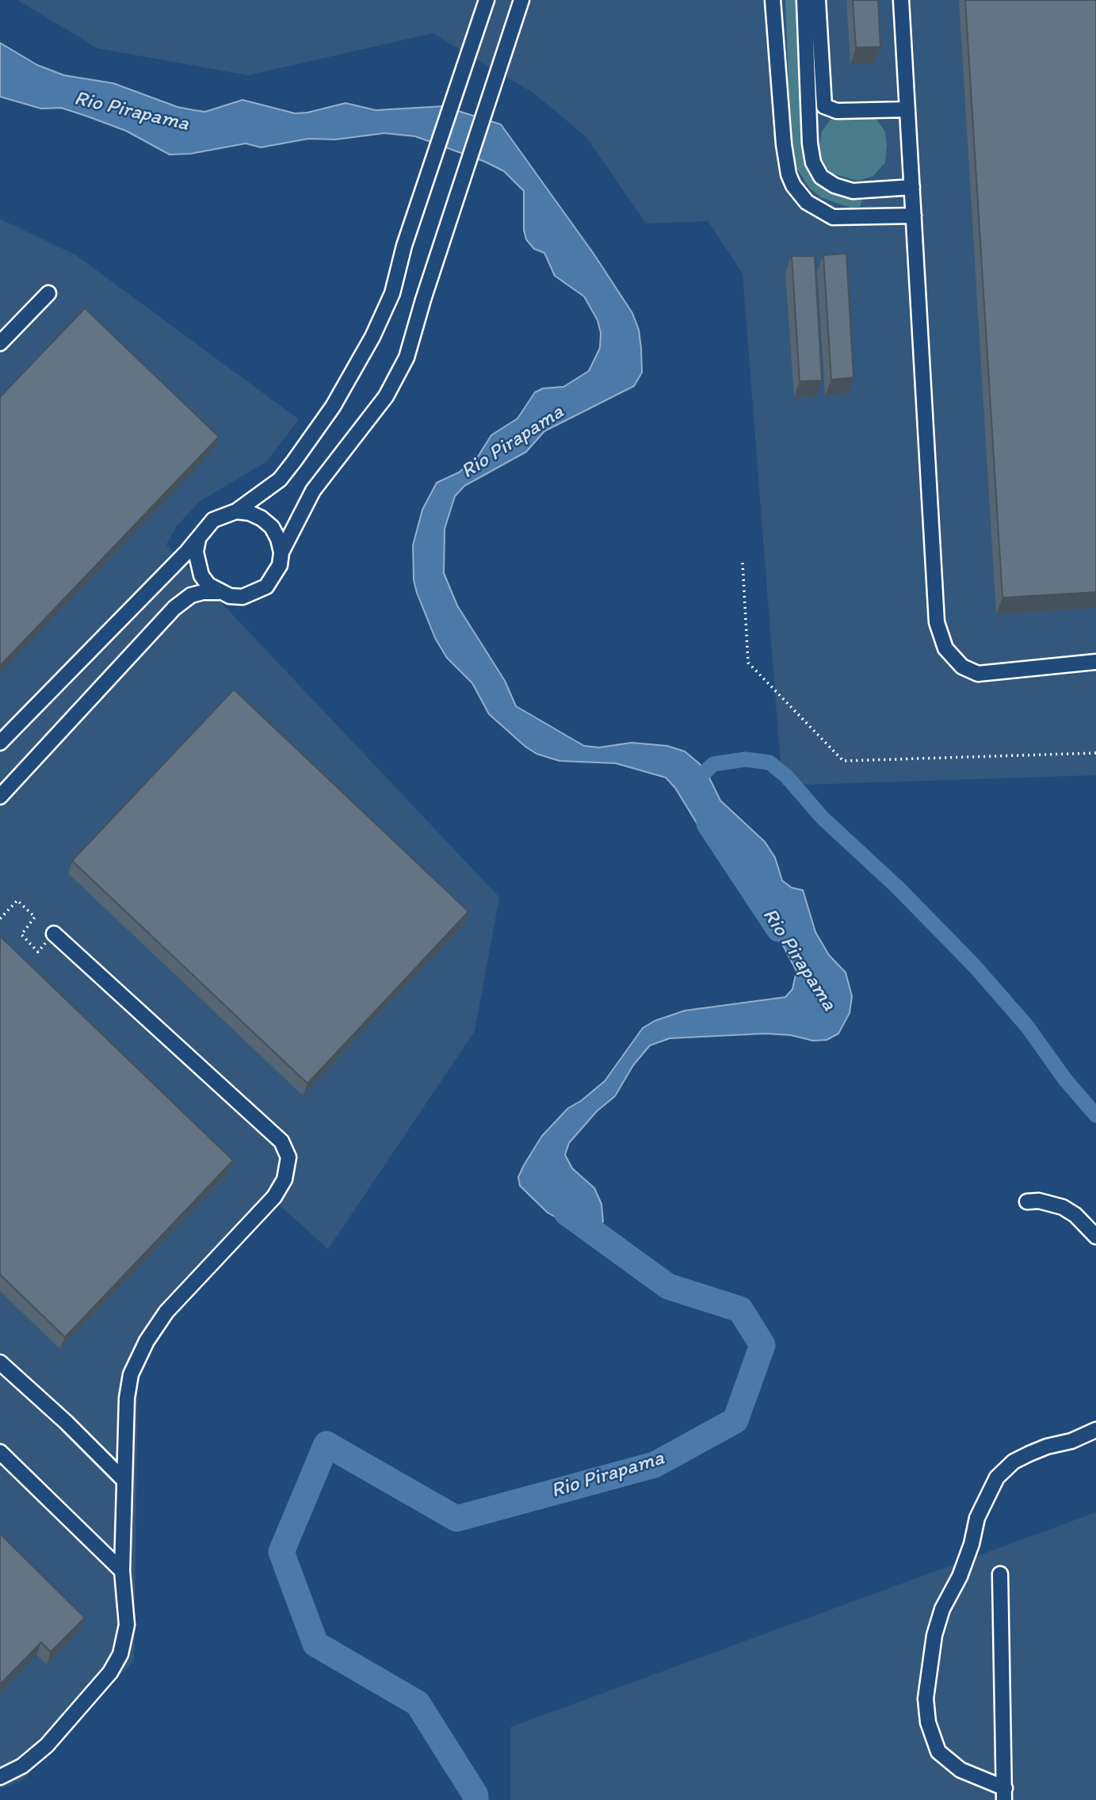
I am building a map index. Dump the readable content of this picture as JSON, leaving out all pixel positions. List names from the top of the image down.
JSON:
{
  "water": ["Rio Pirapama"]
}
